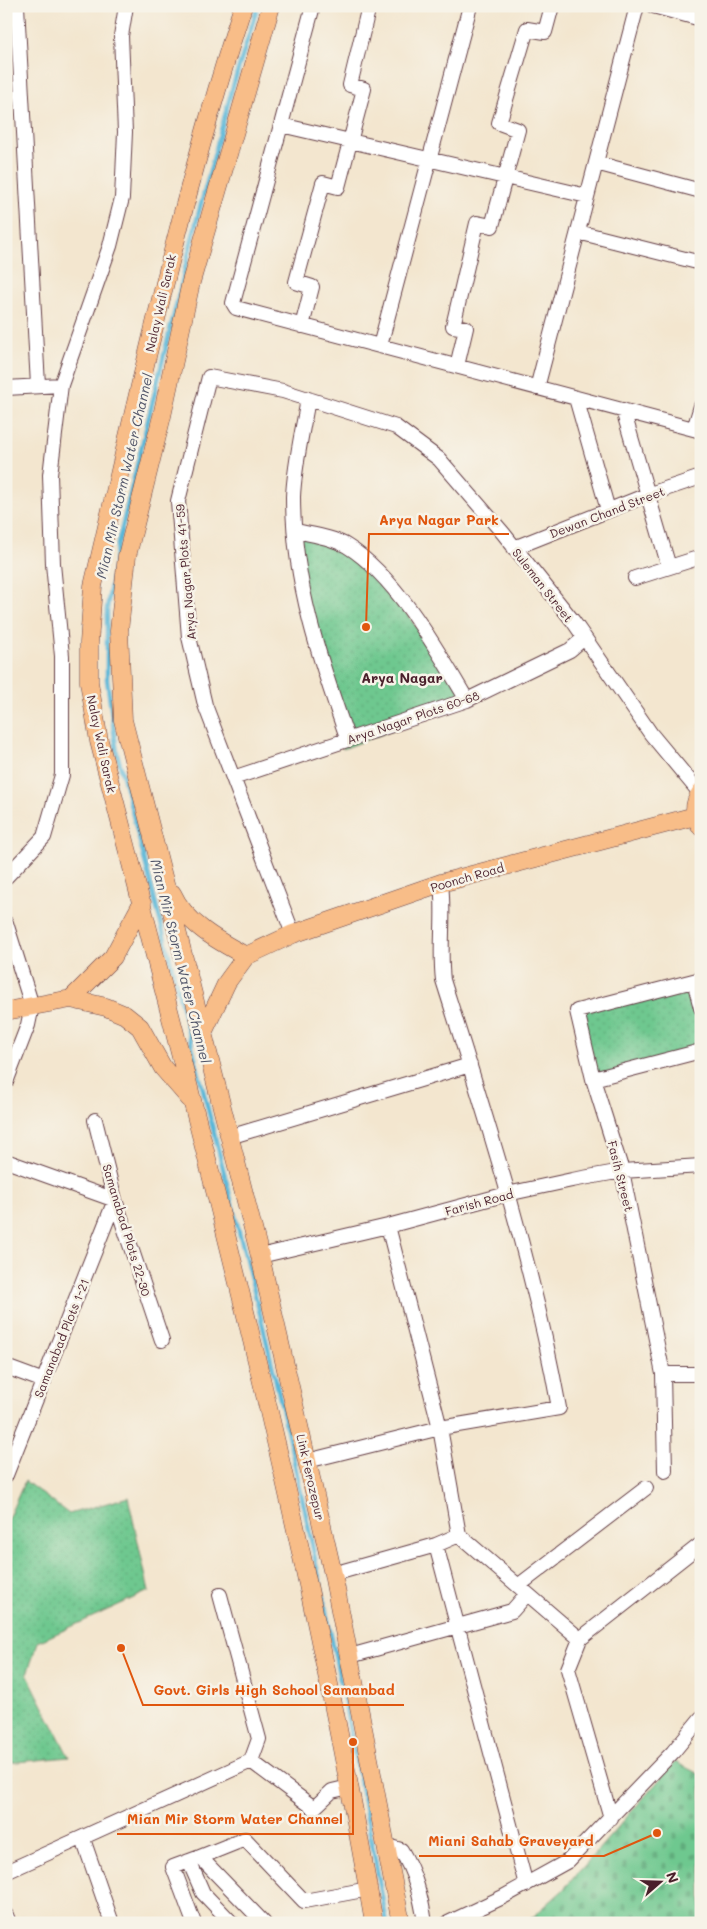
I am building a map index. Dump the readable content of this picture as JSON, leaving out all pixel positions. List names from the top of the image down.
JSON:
{
  "streets": {
    "main road": ["Nalay Wali Sarak", "Poonch Road", "Link Ferozepur"],
    "street": [
      "Dewan Chand Street",
      "Arya Nagar Plots 41-59",
      "Suleman Street",
      "Arya Nagar Plots 60-68",
      "Fasih Street",
      "Farish Road",
      "Samanabad Plots 22-30",
      "Samanabad Plots 1-21"
    ]
  },
  "crossings": [
    ["Nalay Wali Sarak", "Poonch Road"],
    ["Nalay Wali Sarak", "Link Ferozepur"],
    ["Dewan Chand Street", "Suleman Street"],
    ["Arya Nagar Plots 41-59", "Suleman Street"],
    ["Arya Nagar Plots 41-59", "Arya Nagar Plots 60-68"],
    ["Arya Nagar Plots 41-59", "Poonch Road"],
    ["Suleman Street", "Arya Nagar Plots 60-68"],
    ["Poonch Road", "Link Ferozepur"],
    ["Fasih Street", "Farish Road"],
    ["Farish Road", "Link Ferozepur"],
    ["Samanabad Plots 22-30", "Samanabad Plots 1-21"]
  ],
  "districts": ["Arya Nagar"],
  "water": ["Mian Mir Storm Water Channel"],
  "places": [
    "Arya Nagar Park",
    "Govt. Girls High School Samanbad",
    "Mian Mir Storm Water Channel",
    "Miani Sahab Graveyard"
  ],
  "north": "right"
}
